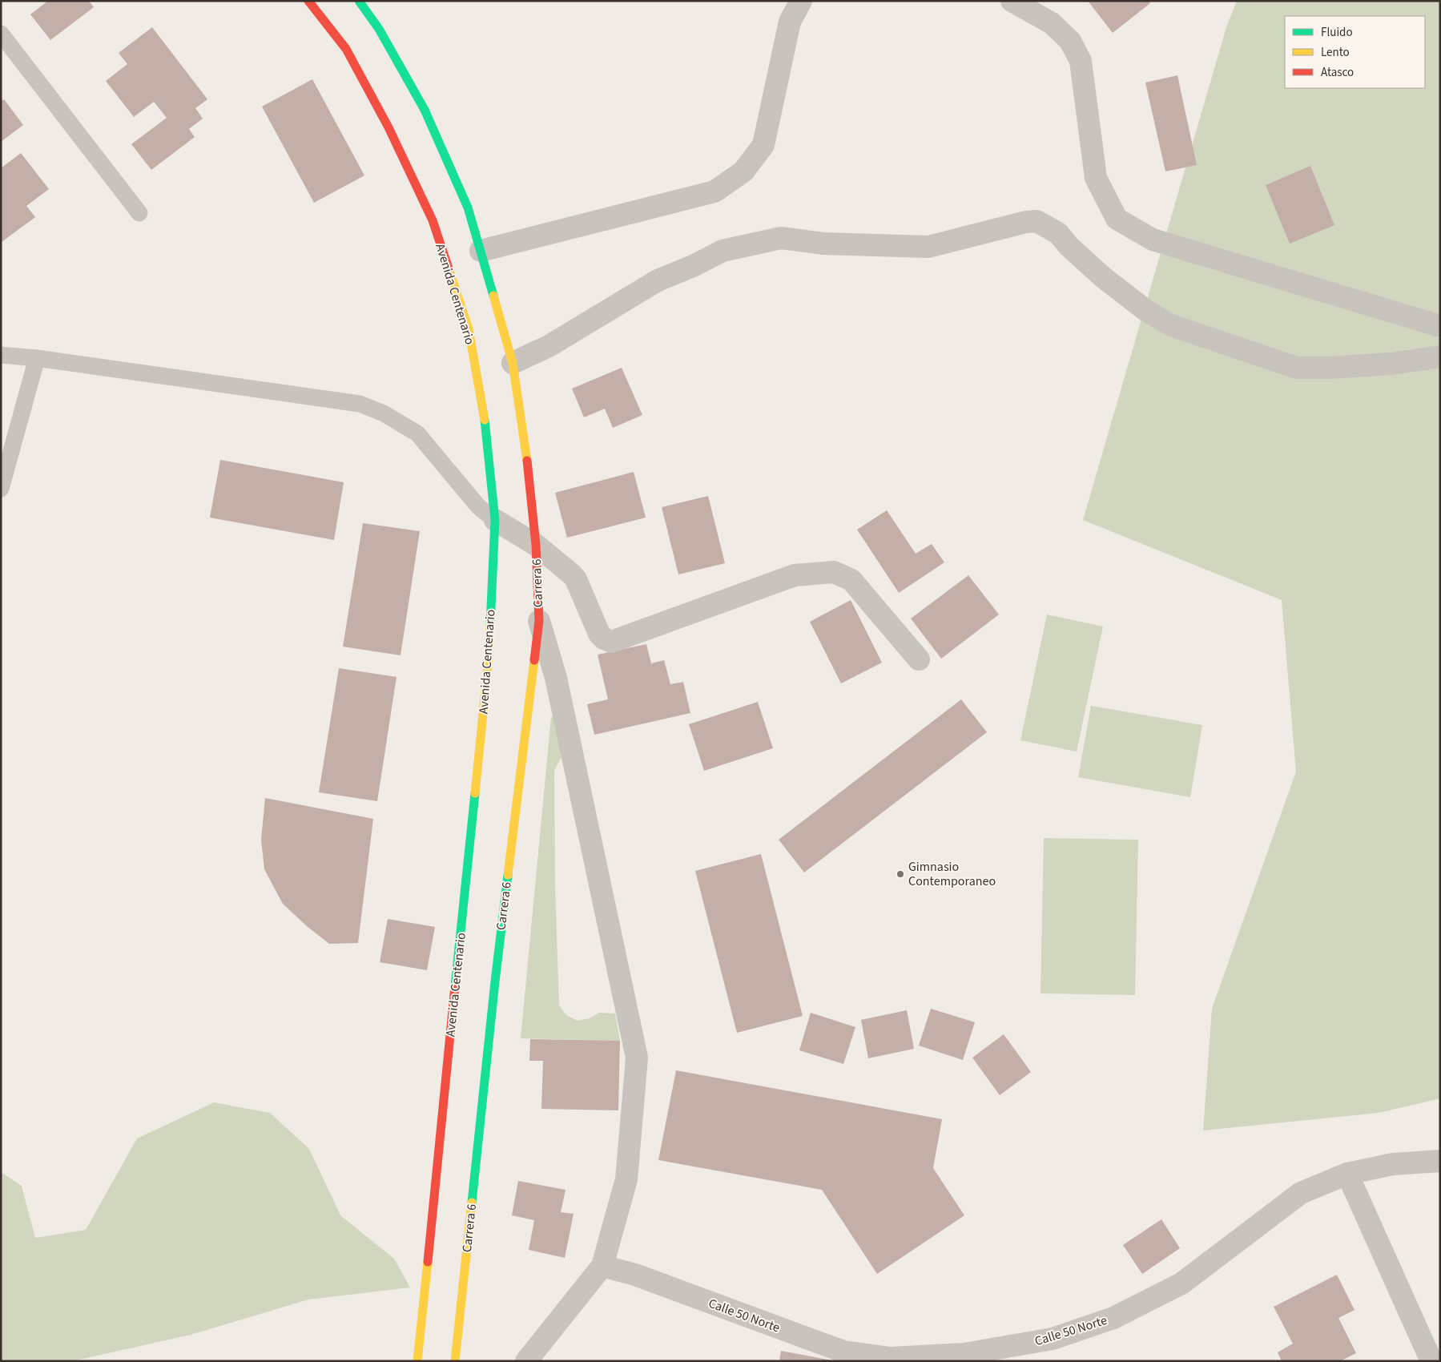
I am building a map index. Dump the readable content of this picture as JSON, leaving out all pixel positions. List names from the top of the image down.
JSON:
{
  "streets": {
    "main road": ["Avenida Centenario", "Carrera 6"],
    "street": ["Calle 50 Norte"]
  },
  "places": ["Gimnasio Contemporaneo"],
  "legend": ["Fluido", "Lento", "Atasco"]
}
